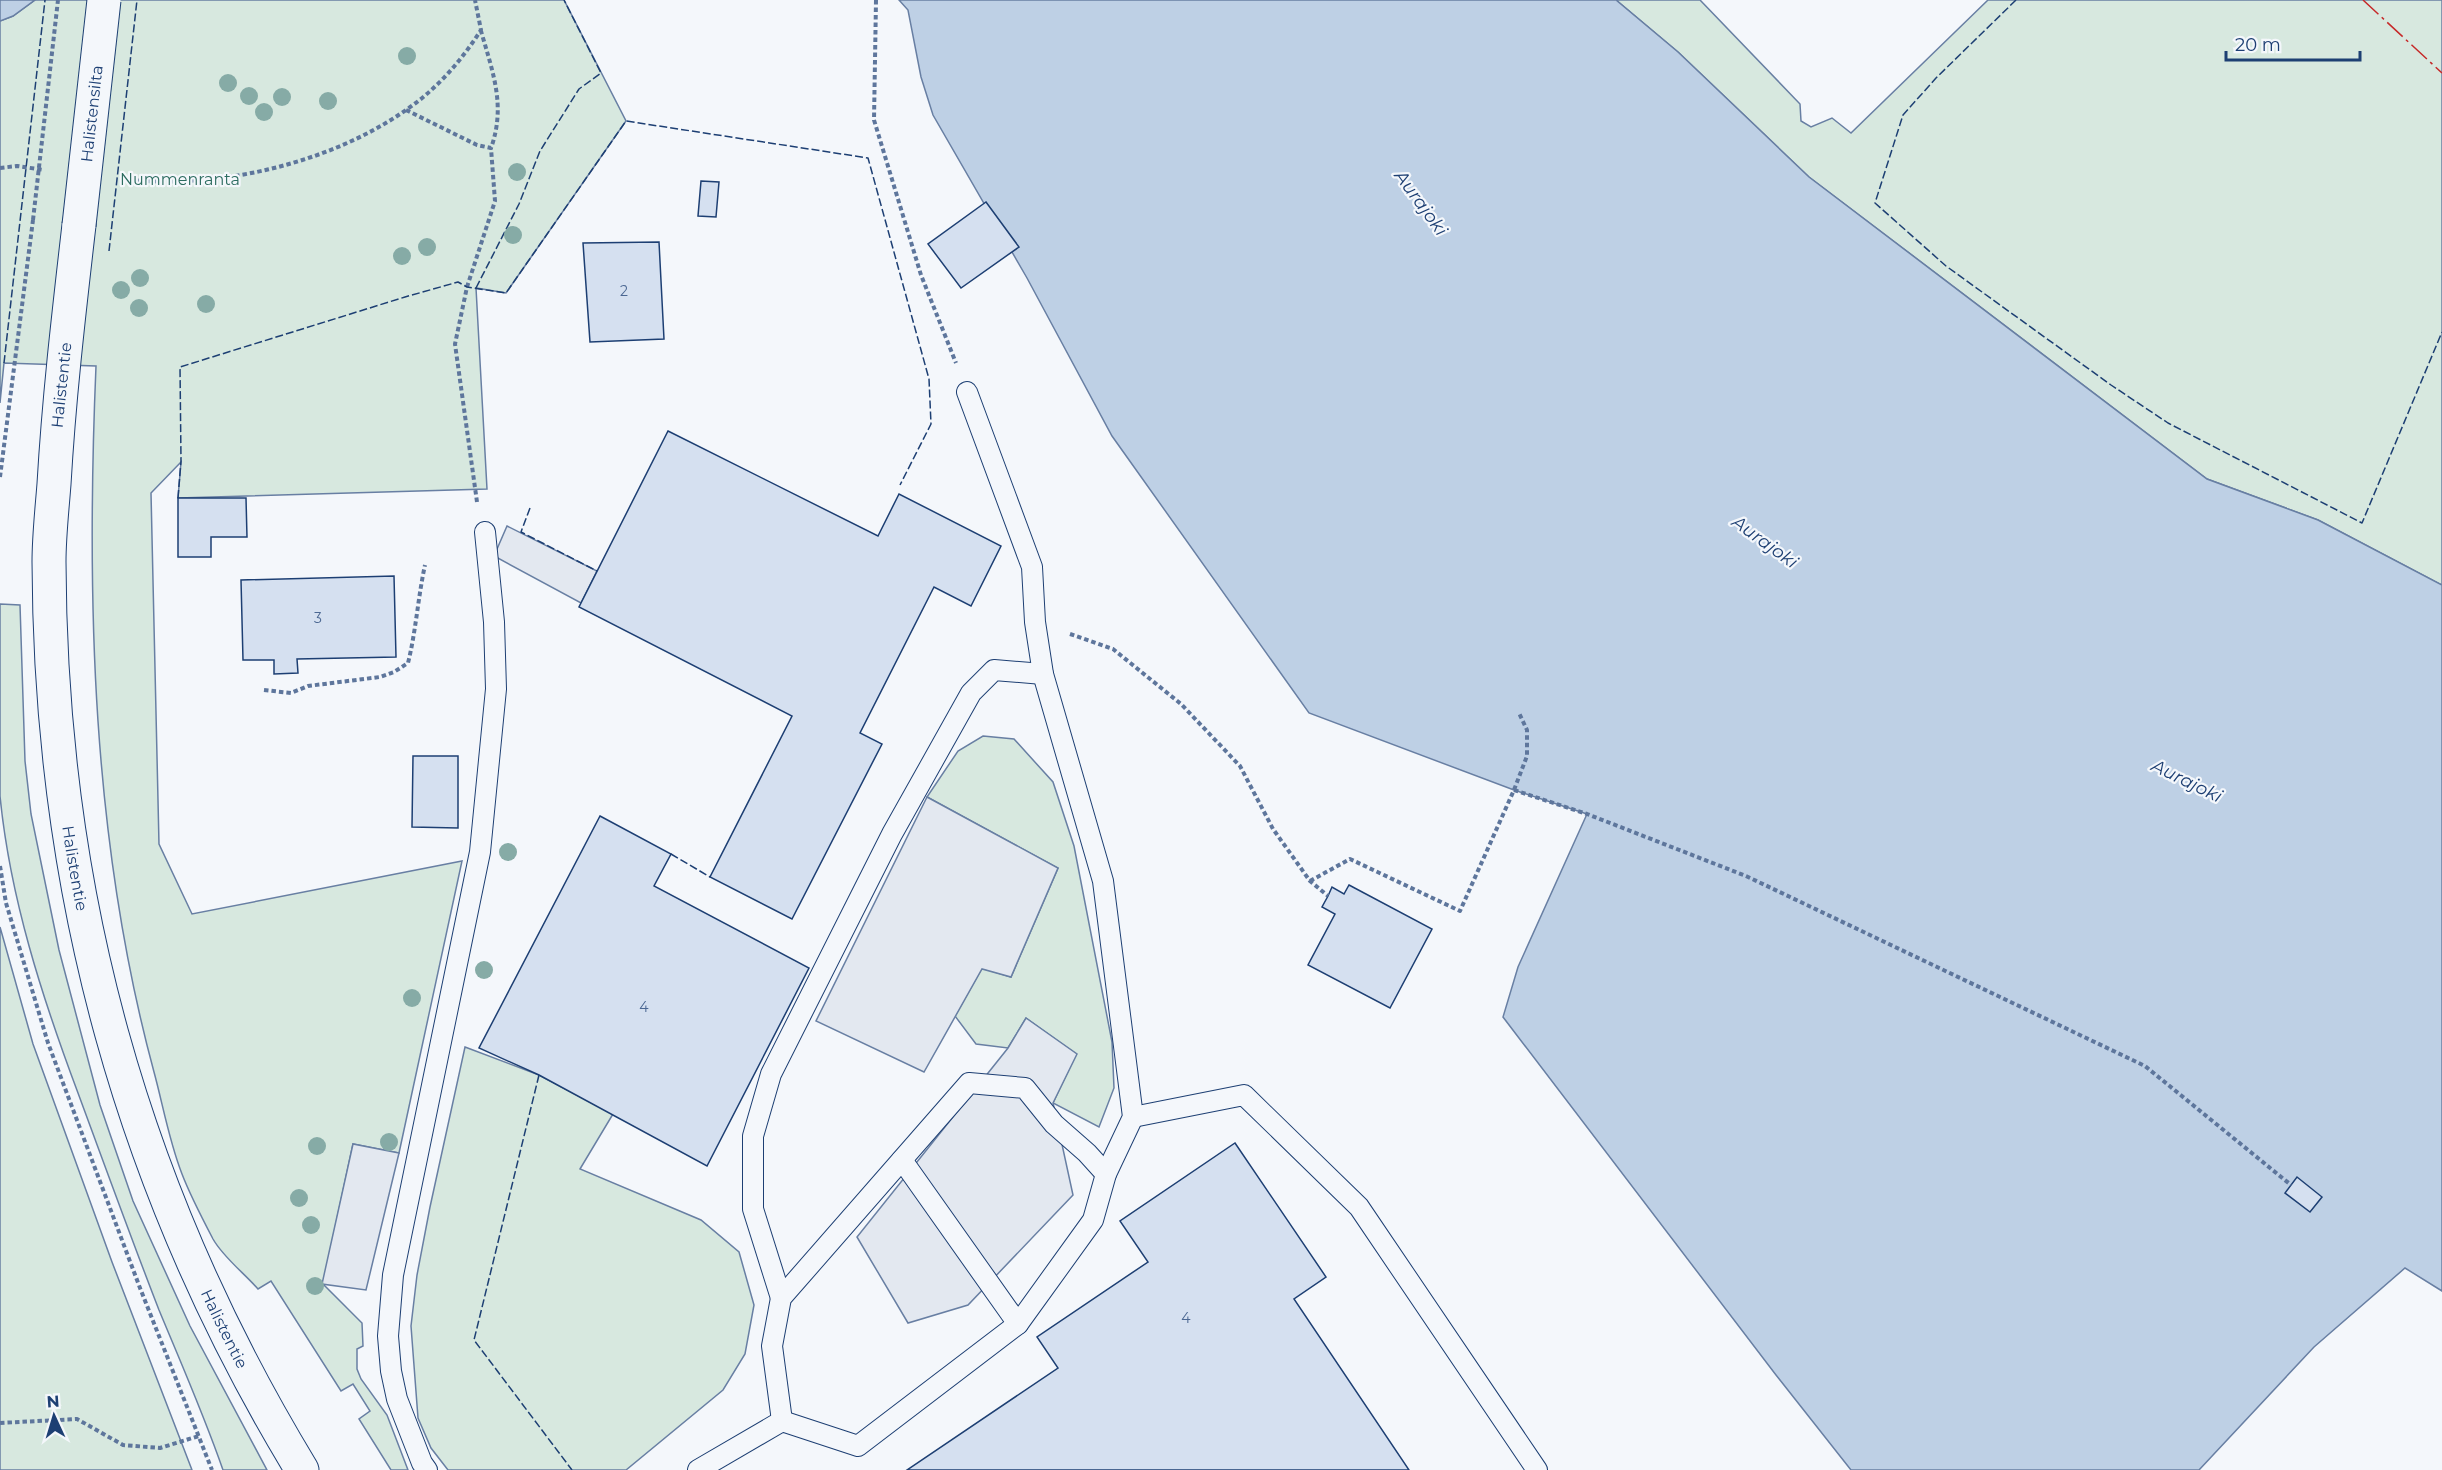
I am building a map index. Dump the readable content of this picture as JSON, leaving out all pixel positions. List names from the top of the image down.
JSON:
{
  "streets": {
    "street": ["Halistensilta", "Halistentie"]
  },
  "crossings": [
    ["Halistensilta", "Halistentie"]
  ],
  "water": ["Aurajoki"],
  "parks": ["Nummenranta"],
  "house_numbers": [
    "2",
    "3",
    "4",
    "4"
  ],
  "scale_bar": "20 m",
  "north": "top"
}
